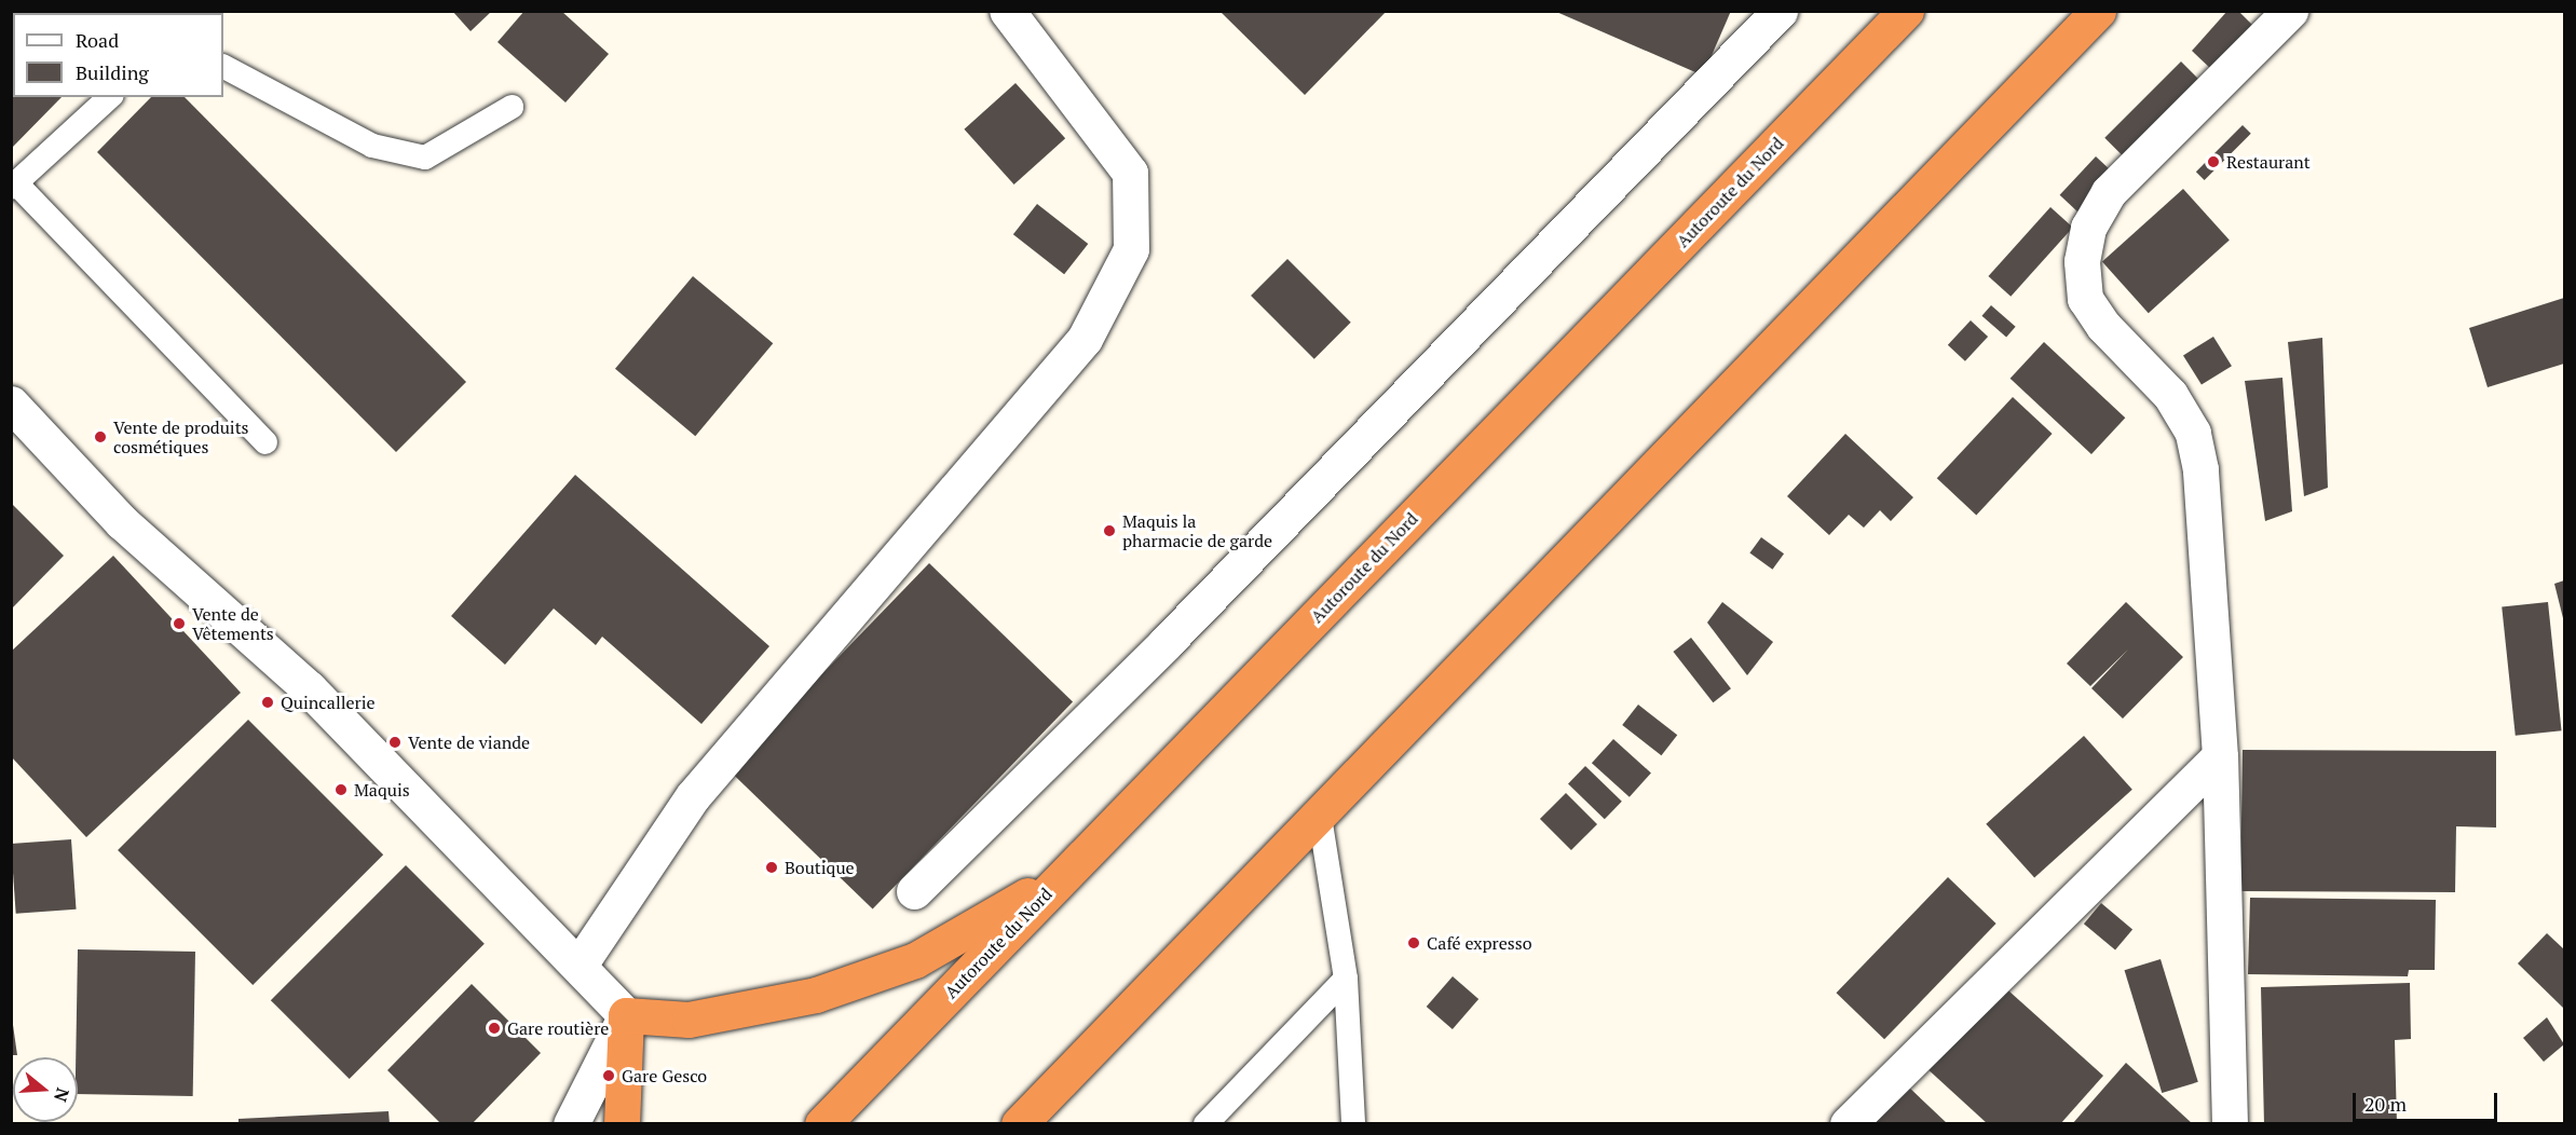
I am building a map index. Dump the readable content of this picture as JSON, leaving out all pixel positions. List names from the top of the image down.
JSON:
{
  "streets": {
    "highway": ["Autoroute du Nord"]
  },
  "places": [
    "Restaurant",
    "Vente de produits cosmétiques",
    "Maquis la pharmacie de garde",
    "Vente de Vêtements",
    "Quincallerie",
    "Vente de viande",
    "Maquis",
    "Boutique",
    "Café expresso",
    "Gare routière",
    "Gare Gesco"
  ],
  "legend": ["Road", "Building"],
  "scale_bar": "20 m",
  "north": "right"
}
